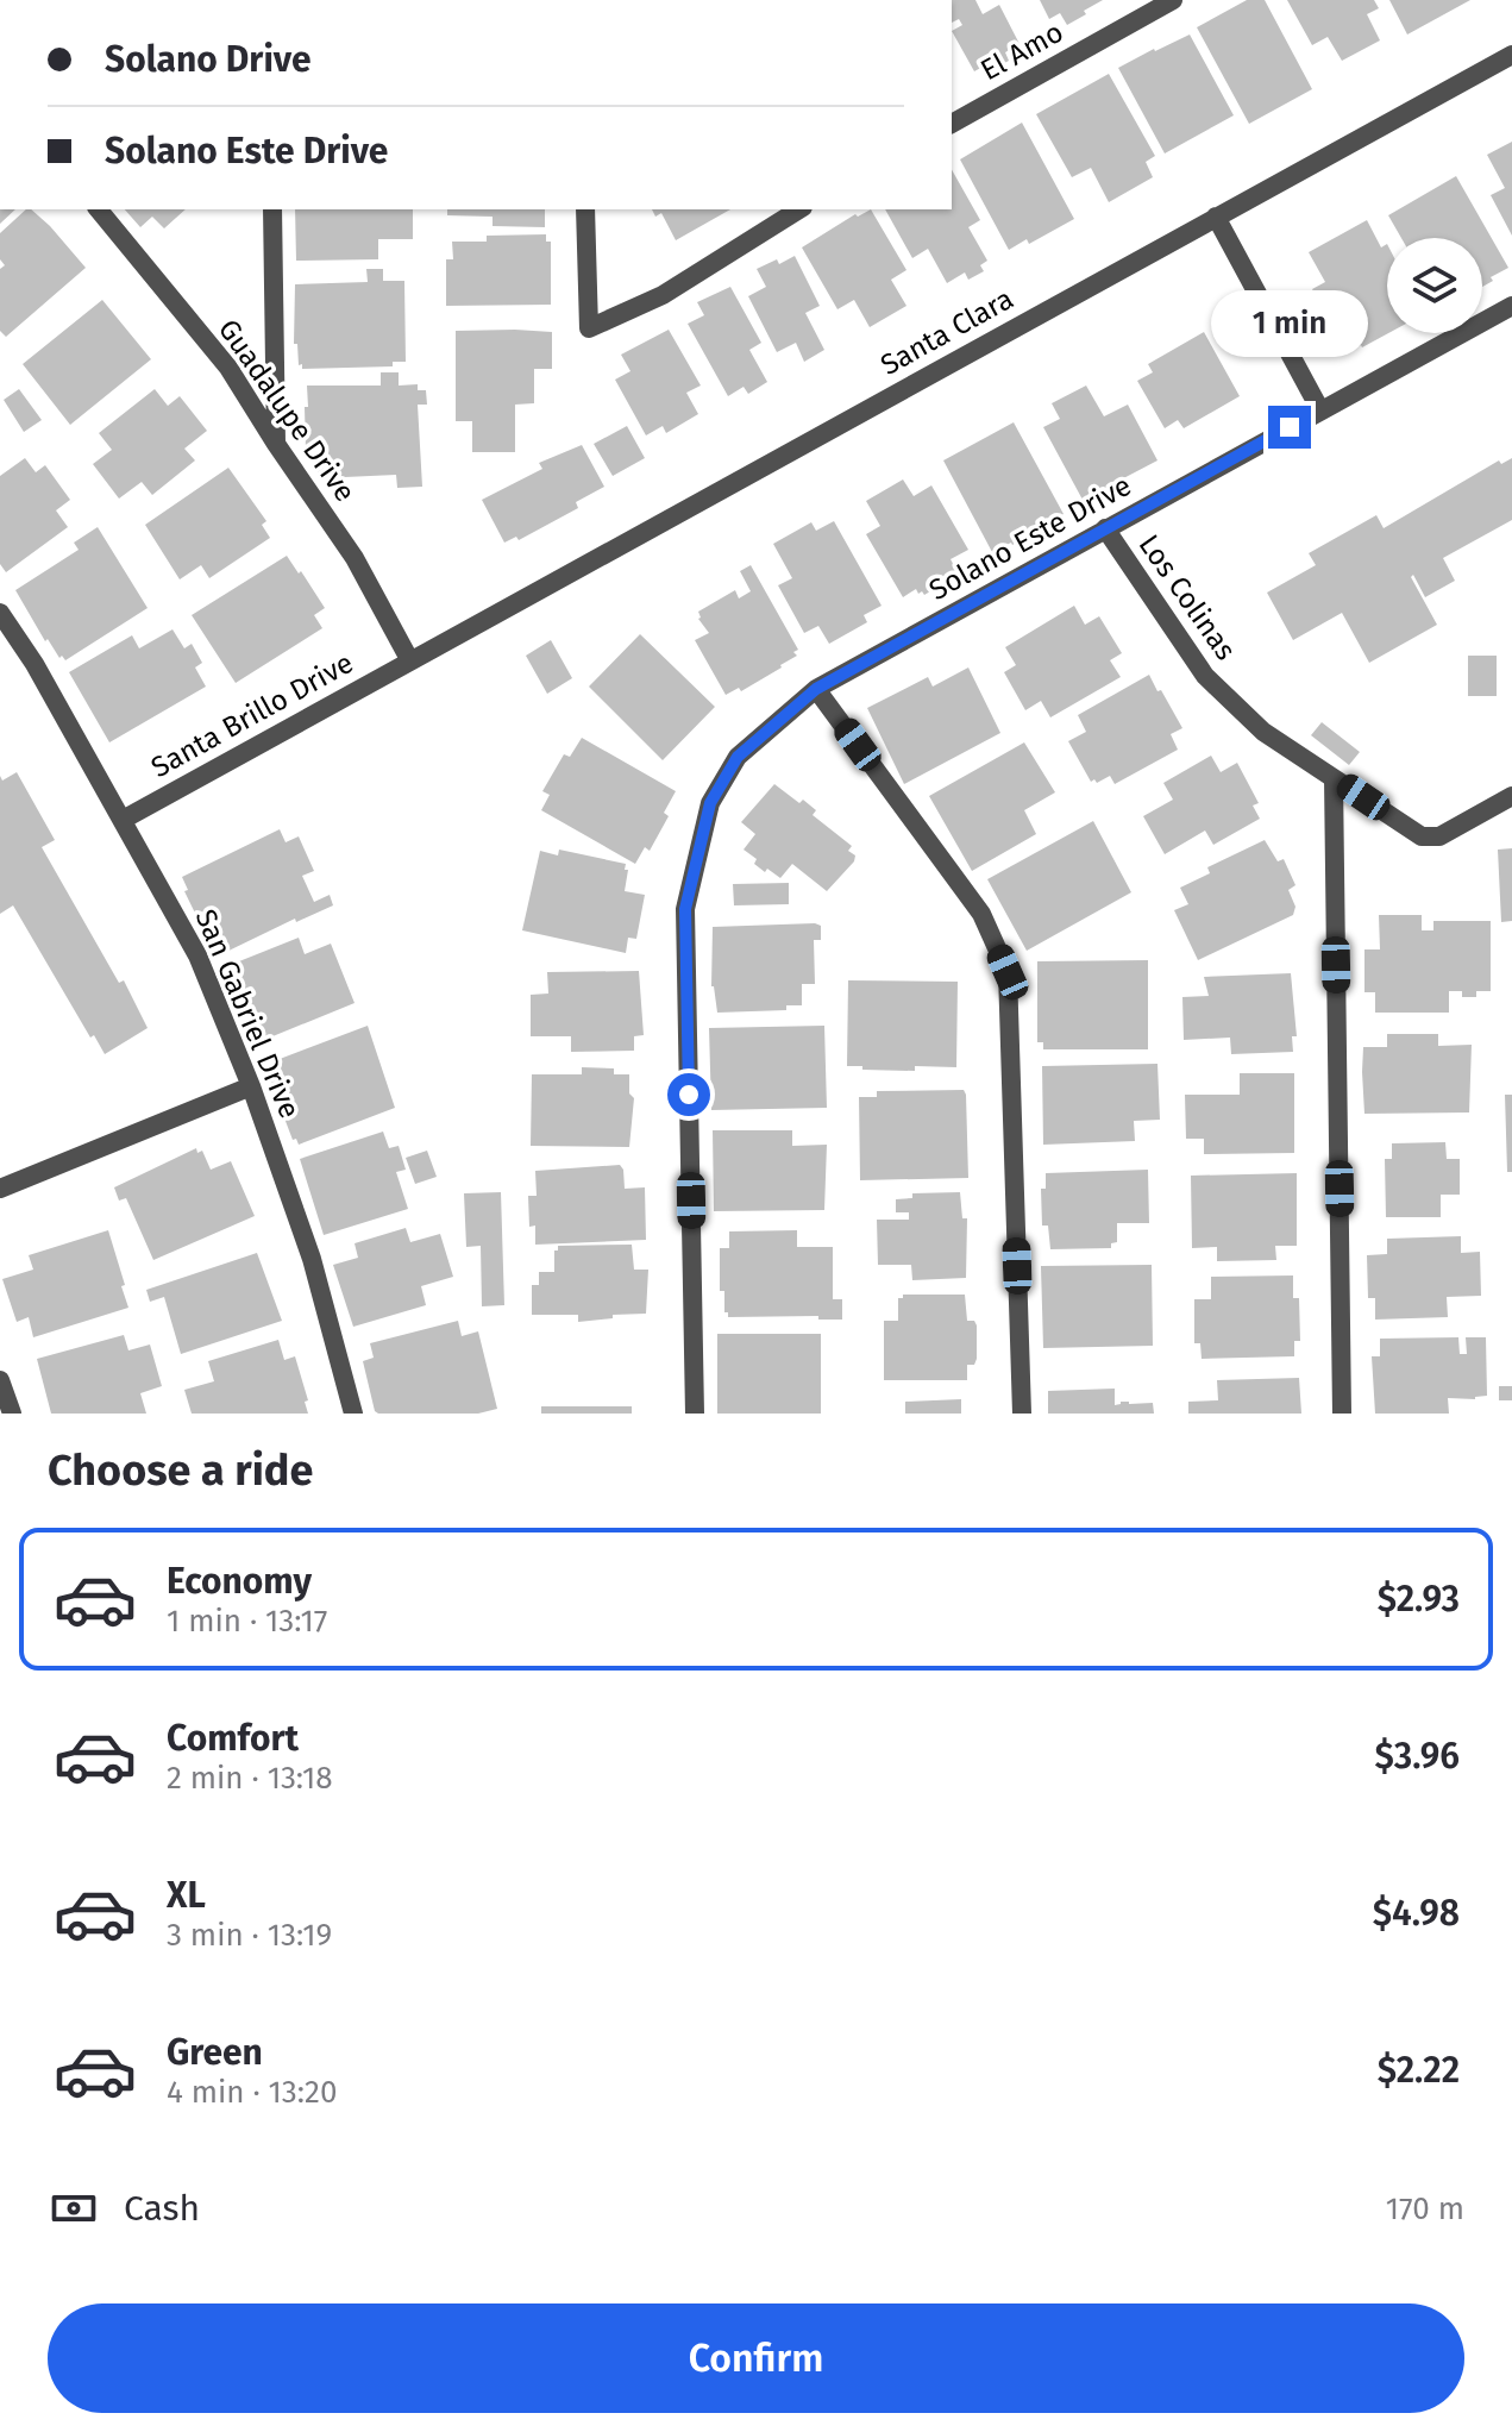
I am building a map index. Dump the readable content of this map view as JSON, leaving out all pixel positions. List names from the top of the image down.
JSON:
{
  "streets": {
    "lane": [
      "El Amo",
      "Santa Clara",
      "Guadalupe Drive",
      "Solano Este Drive",
      "Los Colinas",
      "Santa Brillo Drive",
      "San Gabriel Drive"
    ]
  },
  "crossings": [
    ["Santa Clara", "Guadalupe Drive"],
    ["Santa Clara", "Santa Brillo Drive"],
    ["Guadalupe Drive", "Santa Brillo Drive"],
    ["Solano Este Drive", "Los Colinas"],
    ["Santa Brillo Drive", "San Gabriel Drive"]
  ],
  "page": {
    "banner": ["Solano Drive", "Solano Este Drive"],
    "bubble": "1 min",
    "heading": "Choose a ride",
    "list": [
      {
        "name": "Economy",
        "note": "1 min · 13:17",
        "value": "$2.93"
      },
      {
        "name": "Comfort",
        "note": "2 min · 13:18",
        "value": "$3.96"
      },
      {
        "name": "XL",
        "note": "3 min · 13:19",
        "value": "$4.98"
      },
      {
        "name": "Green",
        "note": "4 min · 13:20",
        "value": "$2.22"
      }
    ],
    "pay": ["Cash", "170 m"],
    "buttons": "Confirm"
  }
}
